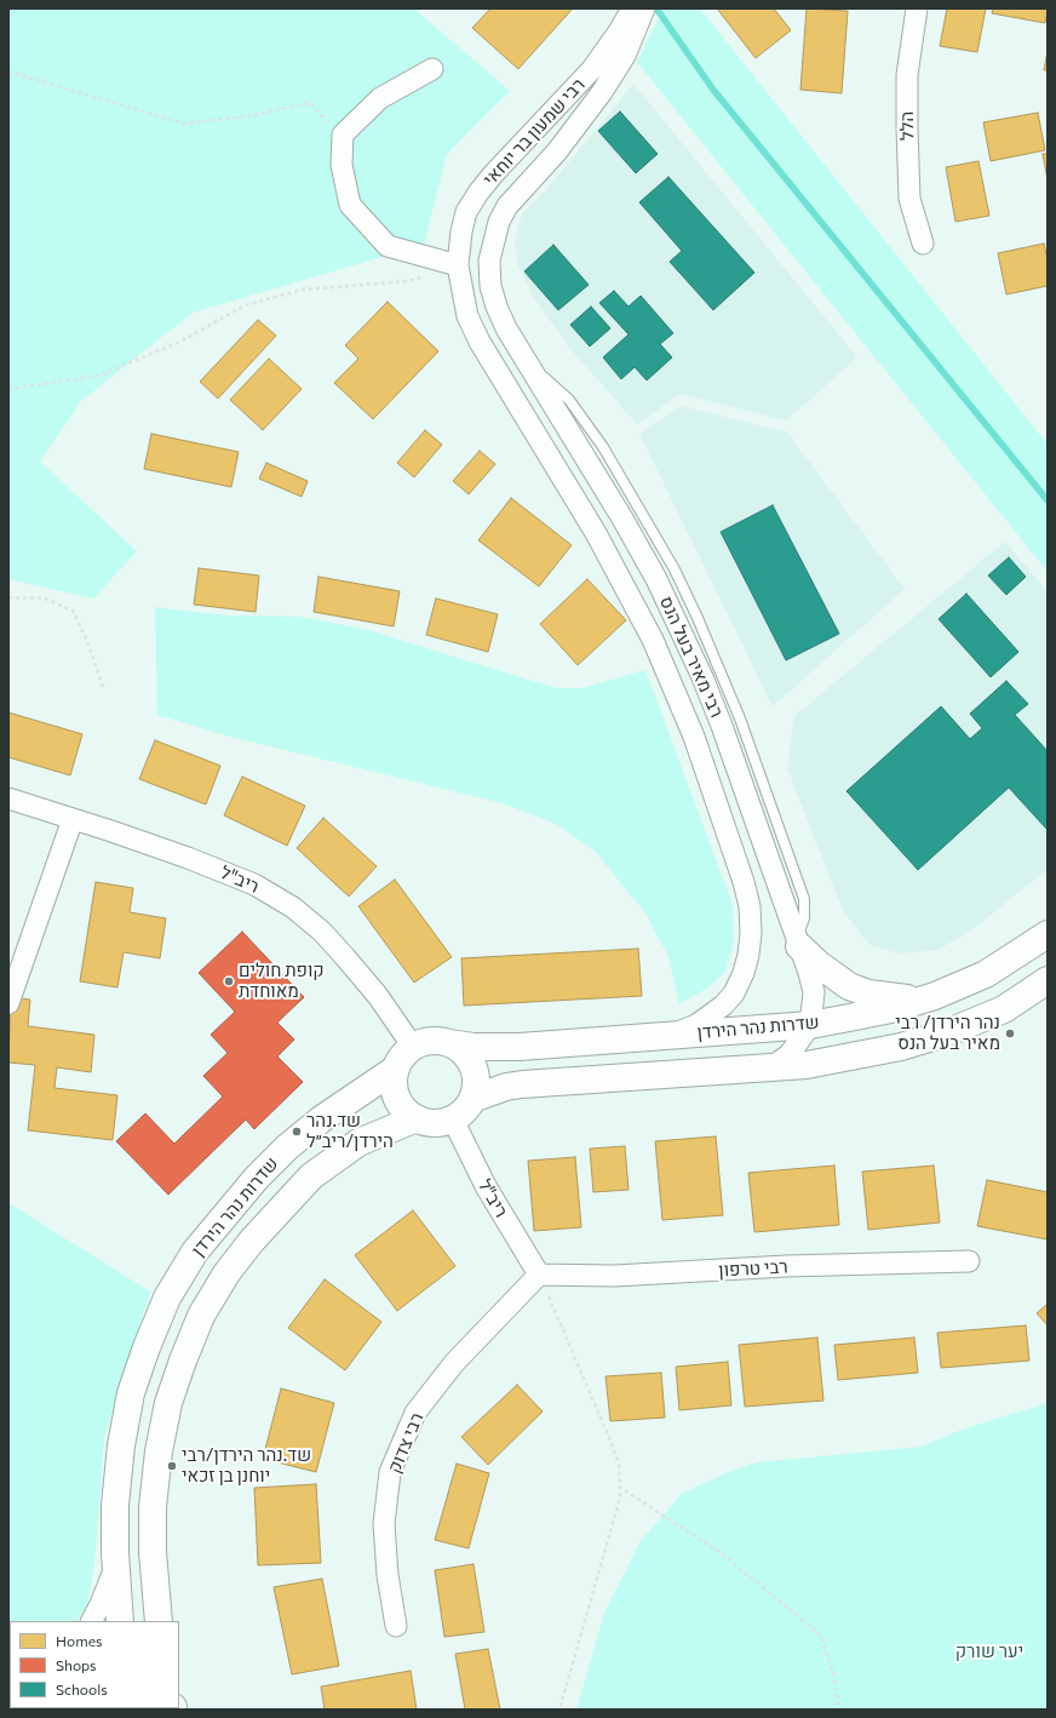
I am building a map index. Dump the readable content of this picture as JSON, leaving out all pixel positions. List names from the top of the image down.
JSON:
{
  "streets": {
    "main road": ["שדרות נהר הירדן"],
    "street": [
      "הלל",
      "רבי שמעון בר יוחאי",
      "רבי מאיר בעל הנס",
      "ריב\"ל",
      "רבי טרפון",
      "רבי צדוק"
    ]
  },
  "crossings": [
    ["רבי שמעון בר יוחאי", "רבי מאיר בעל הנס"],
    ["רבי מאיר בעל הנס", "שדרות נהר הירדן"],
    ["ריב\"ל", "שדרות נהר הירדן"],
    ["ריב\"ל", "רבי טרפון"],
    ["ריב\"ל", "רבי צדוק"],
    ["רבי טרפון", "רבי צדוק"]
  ],
  "parks": ["יער שורק"],
  "places": [
    "קופת חולים מאוחדת",
    "נהר הירדן/ רבי מאיר בעל הנס",
    "שד.נהר הירדן/ריב״ל",
    "שד.נהר הירדן/רבי יוחנן בן זכאי"
  ],
  "legend": ["Homes", "Shops", "Schools"]
}
